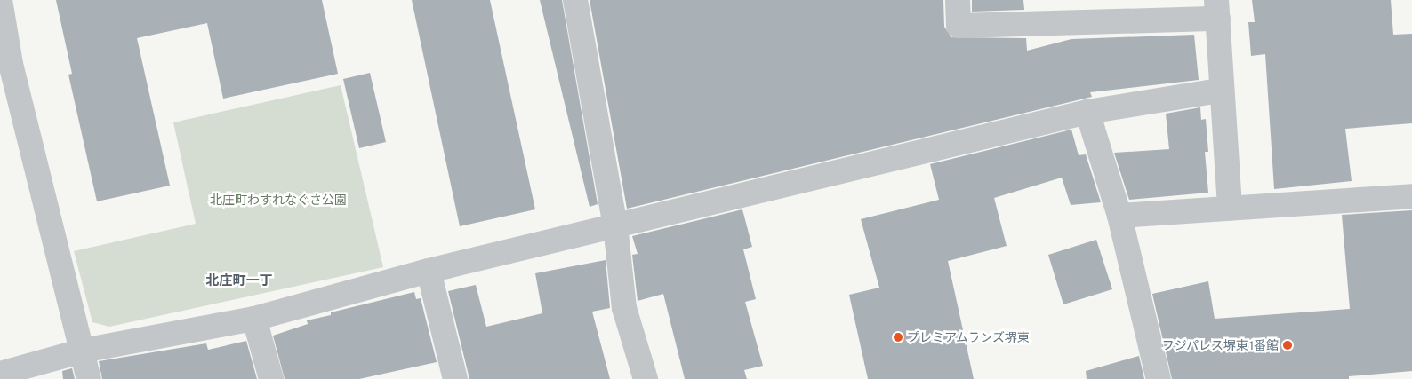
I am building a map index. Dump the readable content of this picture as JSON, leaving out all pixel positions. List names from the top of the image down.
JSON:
{
  "districts": ["北庄町一丁"],
  "parks": ["北庄町わすれなぐさ公園"],
  "places": ["プレミアムランズ堺東", "フジパレス堺東1番館"]
}
